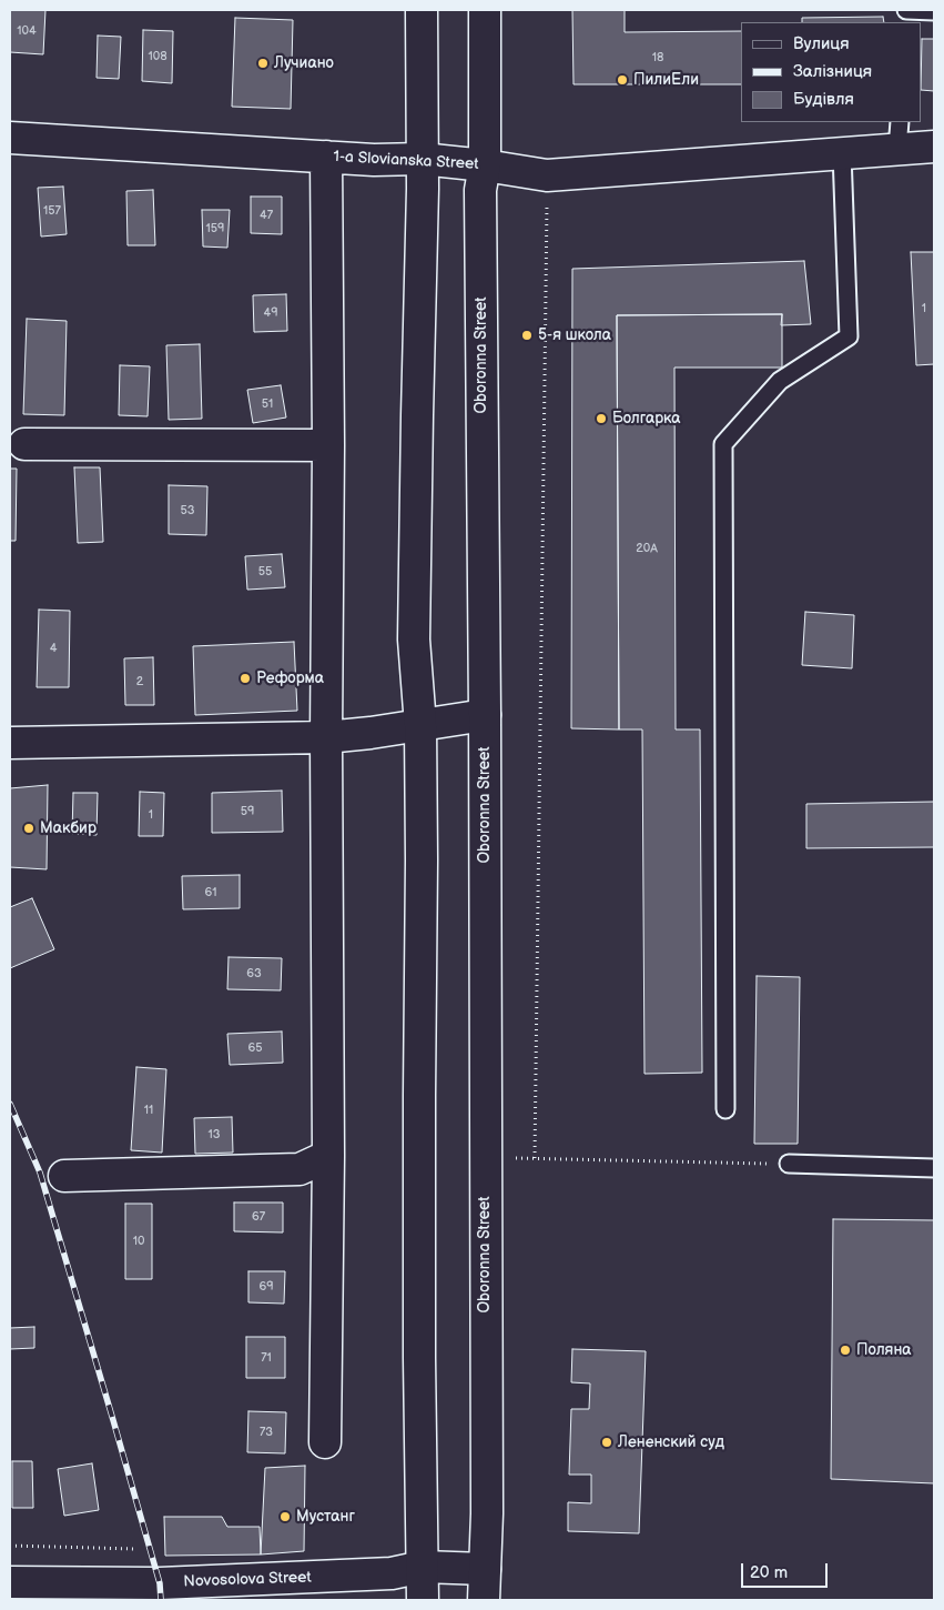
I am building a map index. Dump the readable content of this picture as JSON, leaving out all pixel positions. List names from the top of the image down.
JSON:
{
  "streets": {
    "street": ["1-a Slovianska Street", "Oboronna Street", "Novosolova Street"]
  },
  "crossings": [
    ["1-a Slovianska Street", "Oboronna Street"],
    ["Oboronna Street", "Novosolova Street"]
  ],
  "places": [
    "Лучиано",
    "ПилиЕли",
    "5-я школа",
    "Болгарка",
    "Реформа",
    "Макбир",
    "Поляна",
    "Лененский суд",
    "Мустанг"
  ],
  "house_numbers": [
    "104",
    "108",
    "18",
    "157",
    "47",
    "159",
    "1",
    "49",
    "51",
    "53",
    "20А",
    "55",
    "4",
    "2",
    "59",
    "1",
    "61",
    "63",
    "65",
    "11",
    "13",
    "67",
    "10",
    "69",
    "71",
    "73"
  ],
  "legend": ["Вулиця", "Залізниця", "Будівля"],
  "scale_bar": "20 m"
}
